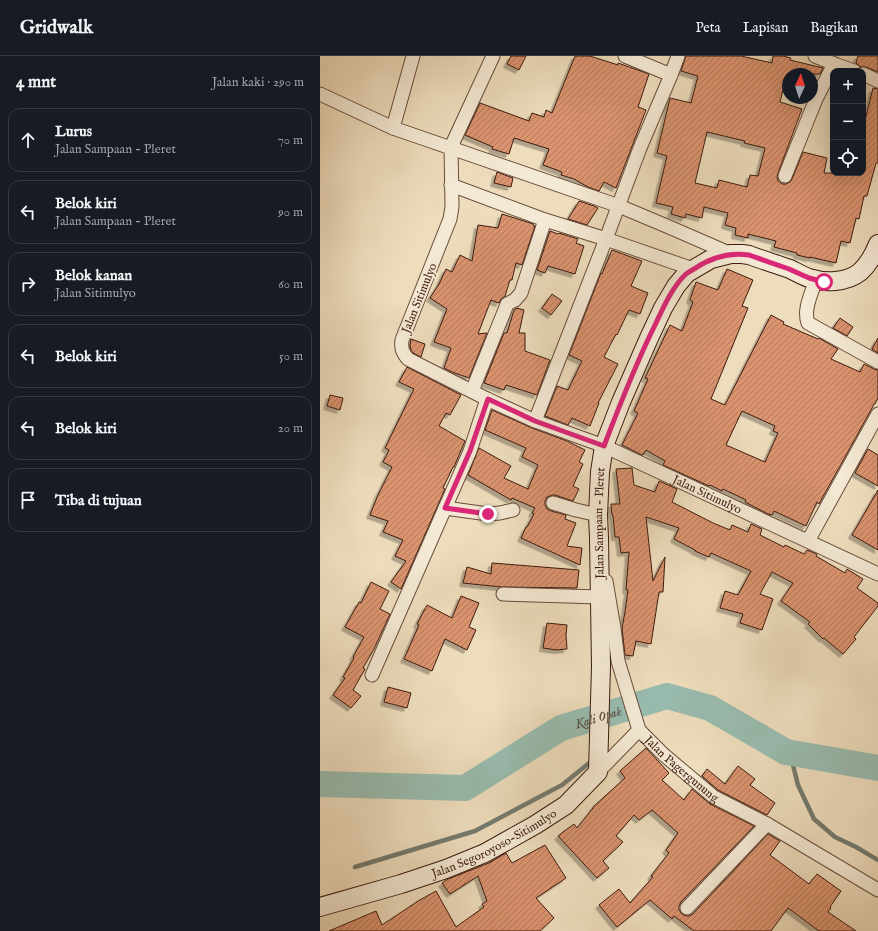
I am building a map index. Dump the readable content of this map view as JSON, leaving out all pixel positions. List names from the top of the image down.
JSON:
{
  "streets": {
    "main road": ["Jalan Sampaan - Pleret", "Jalan Segoroyoso-Sitimulyo"],
    "street": ["Jalan Sitimulyo", "Jalan Pagergunung"]
  },
  "crossings": [
    ["Jalan Sitimulyo", "Jalan Sampaan - Pleret"],
    ["Jalan Sampaan - Pleret", "Jalan Pagergunung"],
    ["Jalan Sampaan - Pleret", "Jalan Segoroyoso-Sitimulyo"],
    ["Jalan Pagergunung", "Jalan Segoroyoso-Sitimulyo"]
  ],
  "water": ["Kali Opak"],
  "north": "top",
  "page": {
    "header": "Gridwalk",
    "nav": ["Peta", "Lapisan", "Bagikan"],
    "heading": ["4 mnt", "Jalan kaki · 290 m"],
    "map_buttons": ["+", "−"],
    "list": [
      ["Lurus", "Jalan Sampaan - Pleret", "70 m"],
      ["Belok kiri", "Jalan Sampaan - Pleret", "90 m"],
      ["Belok kanan", "Jalan Sitimulyo", "60 m"],
      ["Belok kiri", "50 m"],
      ["Belok kiri", "20 m"],
      "Tiba di tujuan"
    ]
  }
}
